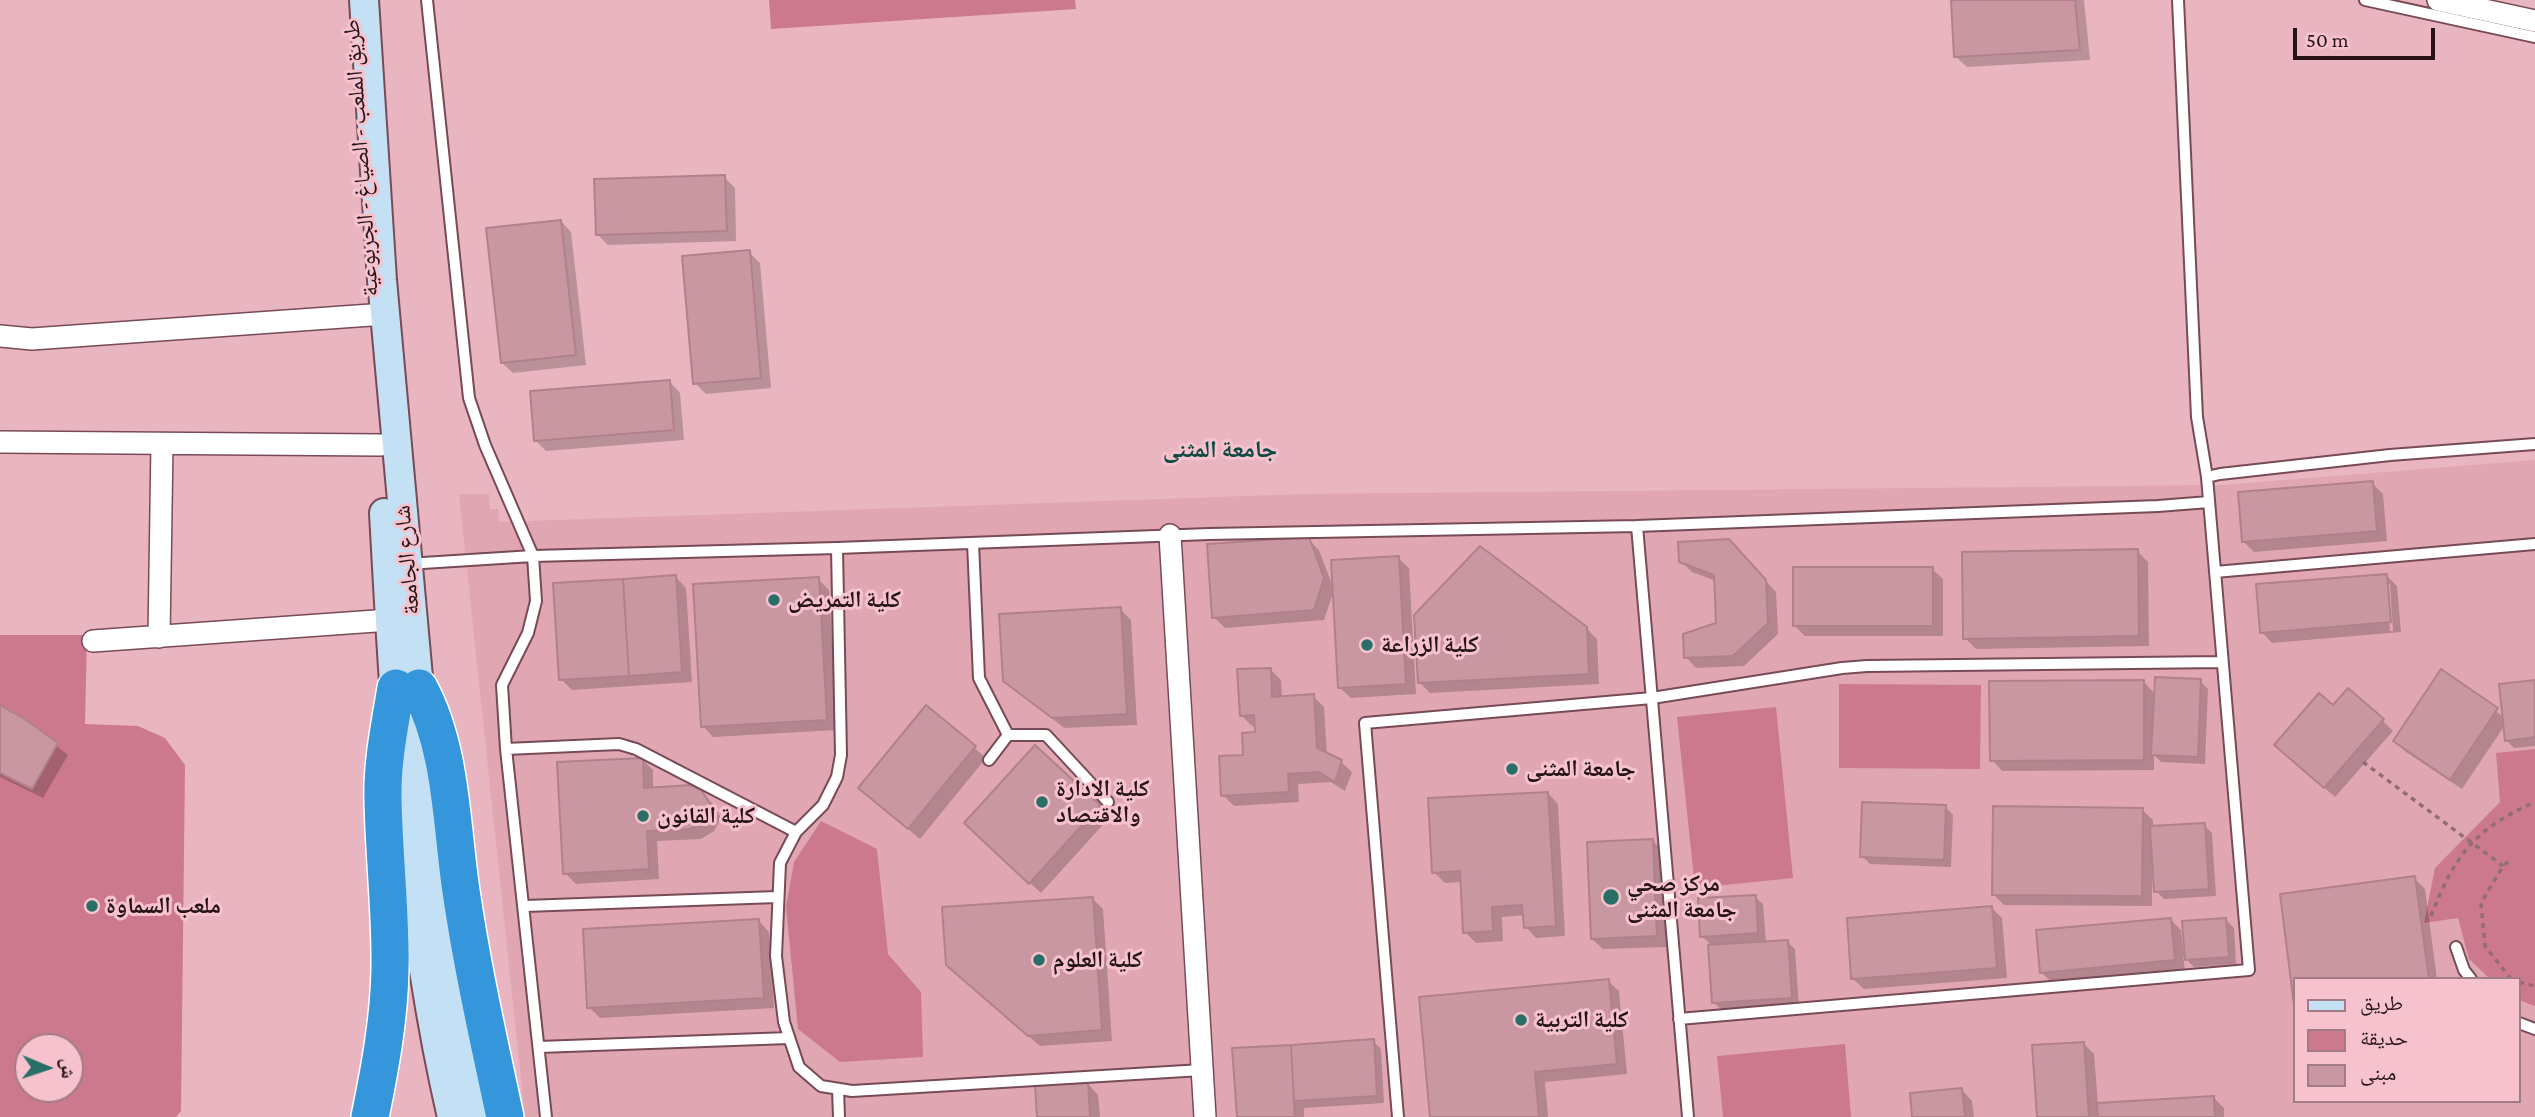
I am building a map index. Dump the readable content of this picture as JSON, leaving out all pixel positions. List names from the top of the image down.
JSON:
{
  "streets": {
    "main road": ["طريق الملعب - الصياغ - الجربوعية", "شارع الجامعة"]
  },
  "crossings": [
    ["طريق الملعب - الصياغ - الجربوعية", "شارع الجامعة"]
  ],
  "districts": ["جامعة المثنى"],
  "places": [
    "كلية التمريض",
    "كلية الزراعة",
    "جامعة المثنى",
    "كلية الادارة والاقتصاد",
    "كلية القانون",
    "مركز صحي جامعة المثنى",
    "ملعب السماوة",
    "كلية العلوم",
    "كلية التربية"
  ],
  "legend": ["طريق", "حديقة", "مبنى"],
  "scale_bar": "50 m",
  "north": "right"
}
